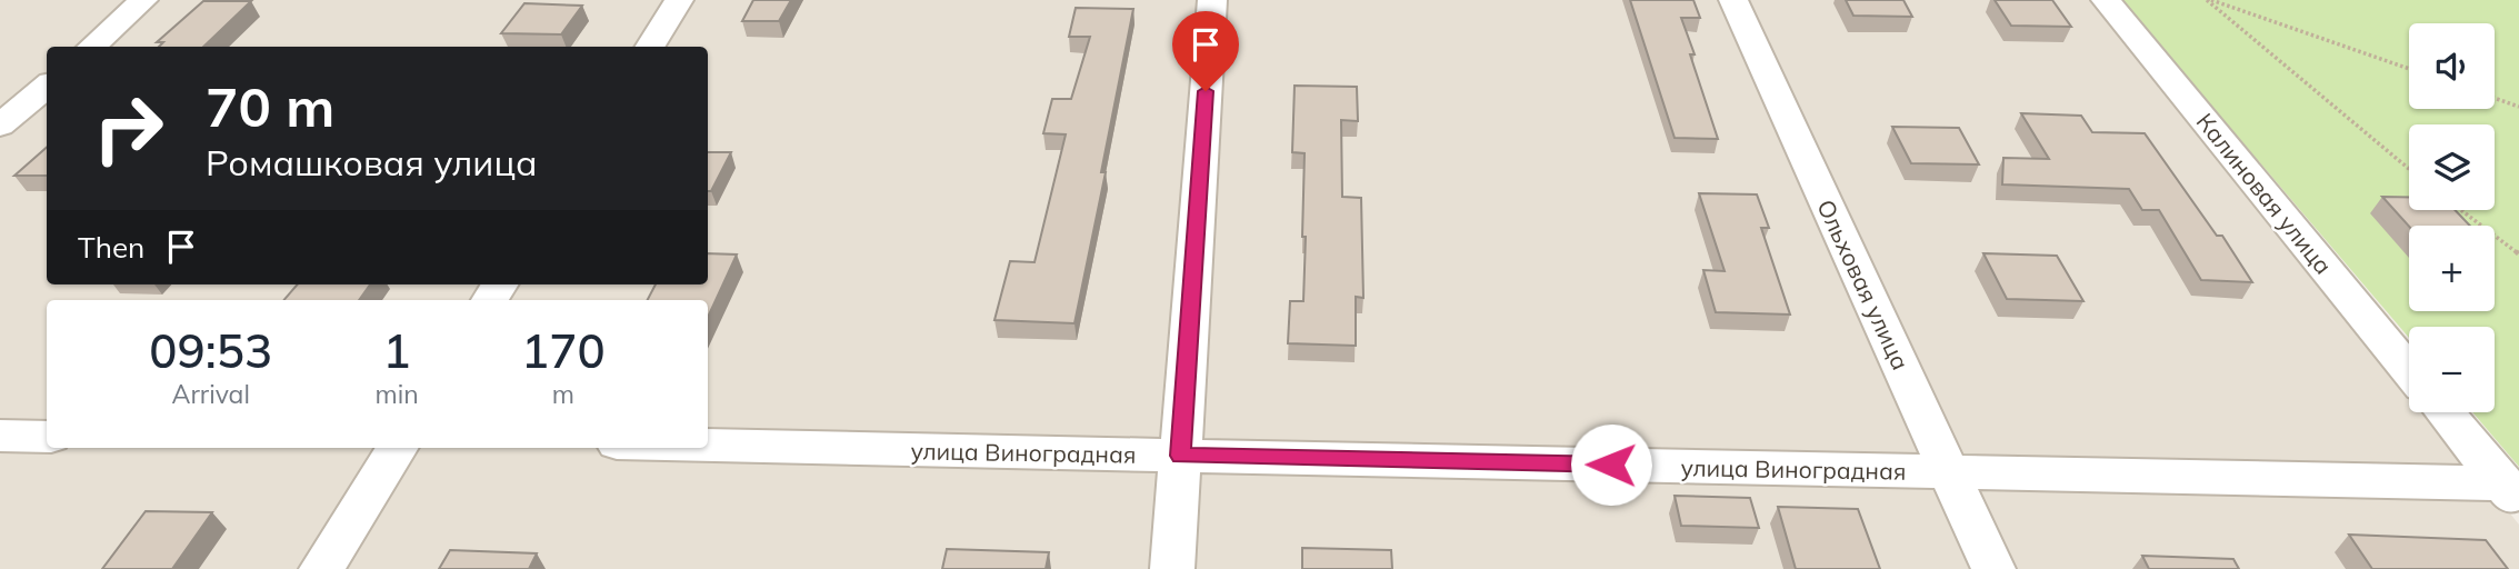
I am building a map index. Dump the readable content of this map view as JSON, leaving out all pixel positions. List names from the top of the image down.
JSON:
{
  "streets": {
    "street": ["Калиновая улица", "Ольховая улица", "улица Виноградная"]
  },
  "crossings": [
    ["Ольховая улица", "улица Виноградная"]
  ],
  "page": {
    "map_buttons": ["+", "−"],
    "turn": ["70 m", "Ромашковая улица"],
    "then": "Then",
    "eta": [
      "09:53",
      "Arrival",
      "1",
      "min",
      "170",
      "m"
    ]
  }
}
